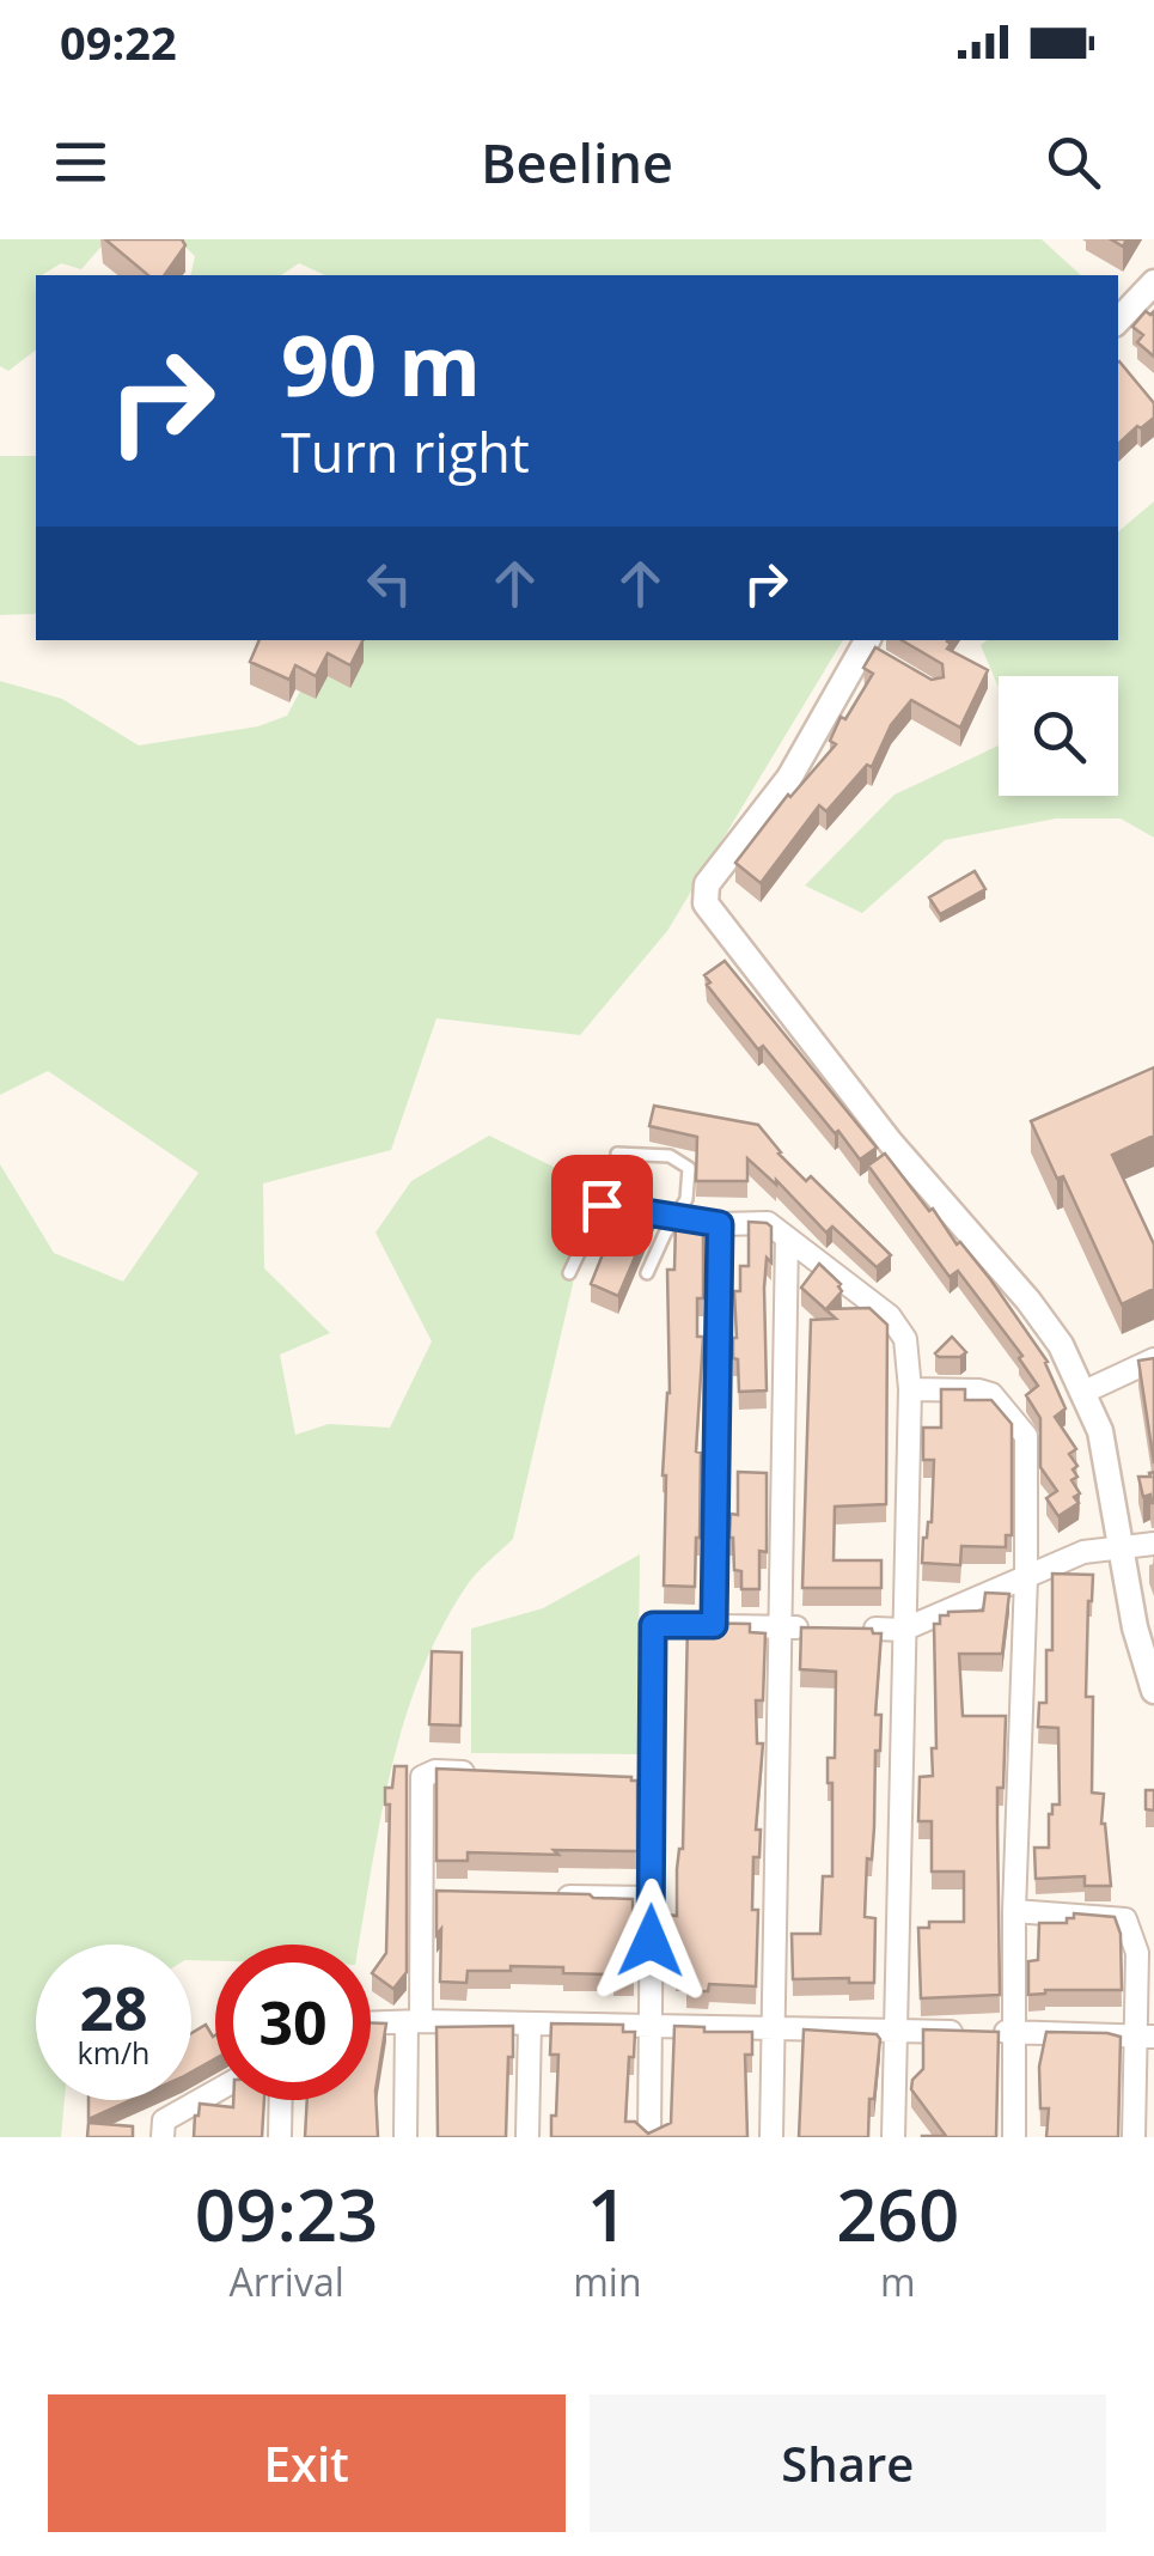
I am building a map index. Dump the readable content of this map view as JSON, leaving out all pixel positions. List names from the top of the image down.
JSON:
{
  "page": {
    "status": "09:22",
    "header": "Beeline",
    "turn": ["90 m", "Turn right"],
    "speed": "28 km/h",
    "limit": "30",
    "eta": [
      "09:23",
      "Arrival",
      "1",
      "min",
      "260",
      "m"
    ],
    "buttons": ["Exit", "Share"]
  }
}
